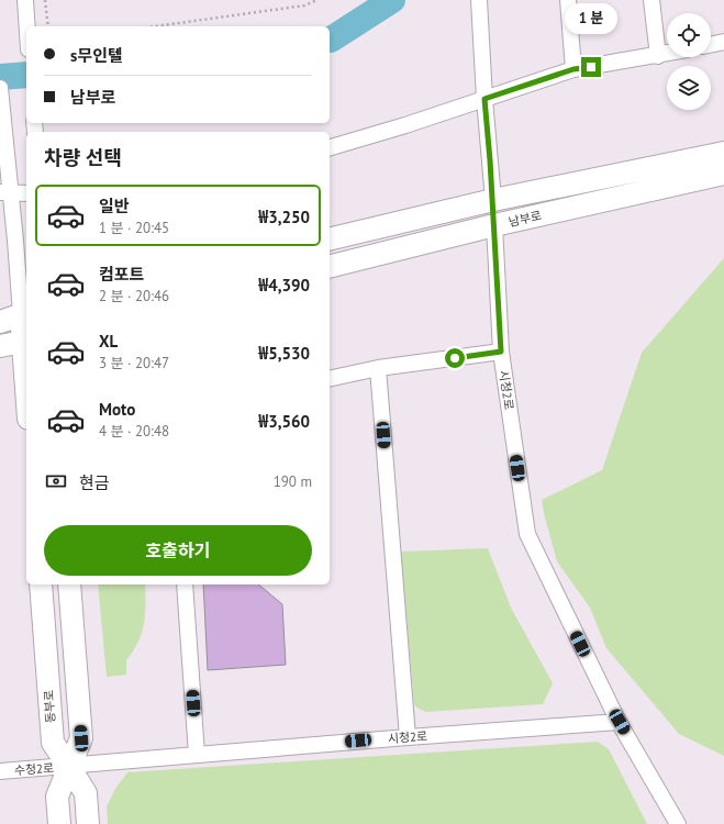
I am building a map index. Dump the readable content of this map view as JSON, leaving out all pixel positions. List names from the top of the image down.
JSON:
{
  "streets": {
    "main road": ["남부로", "동부로"],
    "street": ["시청2로", "수청2로"]
  },
  "crossings": [
    ["남부로", "시청2로"],
    ["시청2로", "동부로"],
    ["시청2로", "수청2로"],
    ["동부로", "수청2로"]
  ],
  "page": {
    "bubble": "1 분",
    "banner": ["s무인텔", "남부로"],
    "heading": "차량 선택",
    "list": [
      {
        "name": "일반",
        "note": "1 분 · 20:45",
        "value": "₩3,250"
      },
      {
        "name": "컴포트",
        "note": "2 분 · 20:46",
        "value": "₩4,390"
      },
      {
        "name": "XL",
        "note": "3 분 · 20:47",
        "value": "₩5,530"
      },
      {
        "name": "Moto",
        "note": "4 분 · 20:48",
        "value": "₩3,560"
      }
    ],
    "pay": ["현금", "190 m"],
    "buttons": "호출하기"
  }
}
